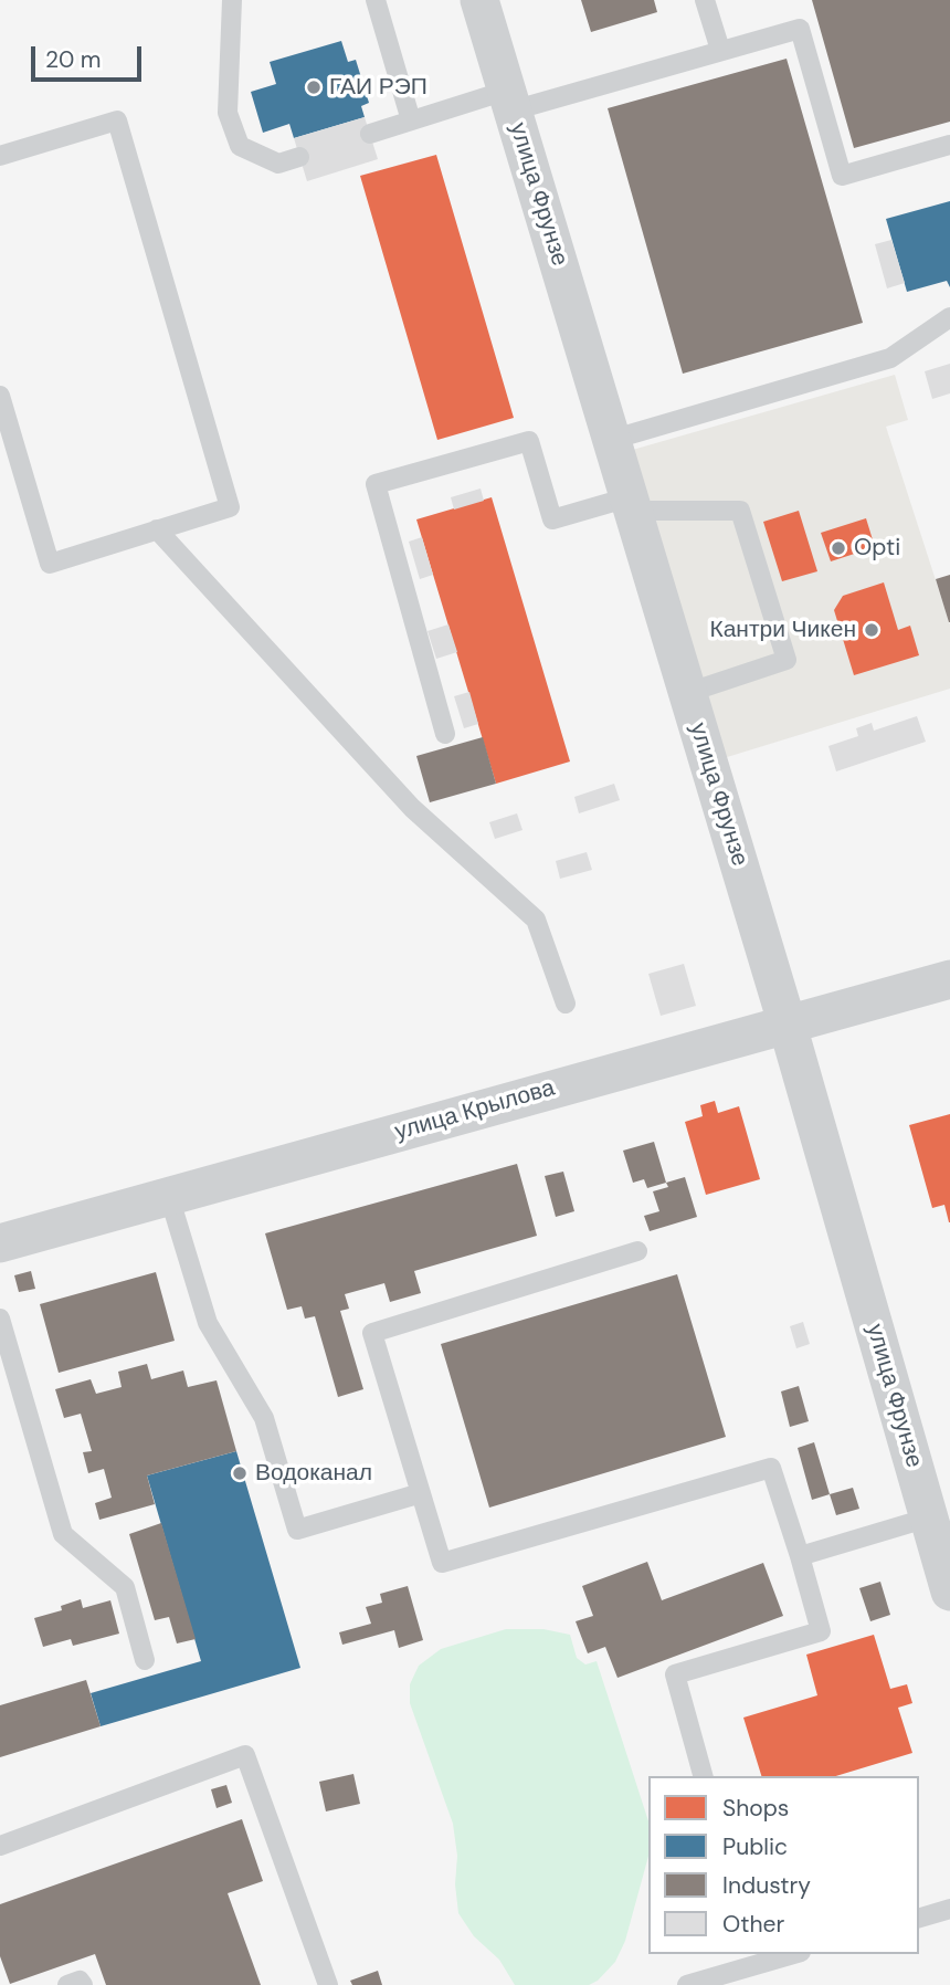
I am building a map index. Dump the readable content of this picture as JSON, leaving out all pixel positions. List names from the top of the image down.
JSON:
{
  "streets": {
    "street": ["улица Фрунзе", "улица Крылова"]
  },
  "crossings": [
    ["улица Фрунзе", "улица Крылова"]
  ],
  "places": [
    "ГАИ РЭП",
    "Opti",
    "Кантри Чикен",
    "Водоканал"
  ],
  "legend": [
    "Shops",
    "Public",
    "Industry",
    "Other"
  ],
  "scale_bar": "20 m"
}
